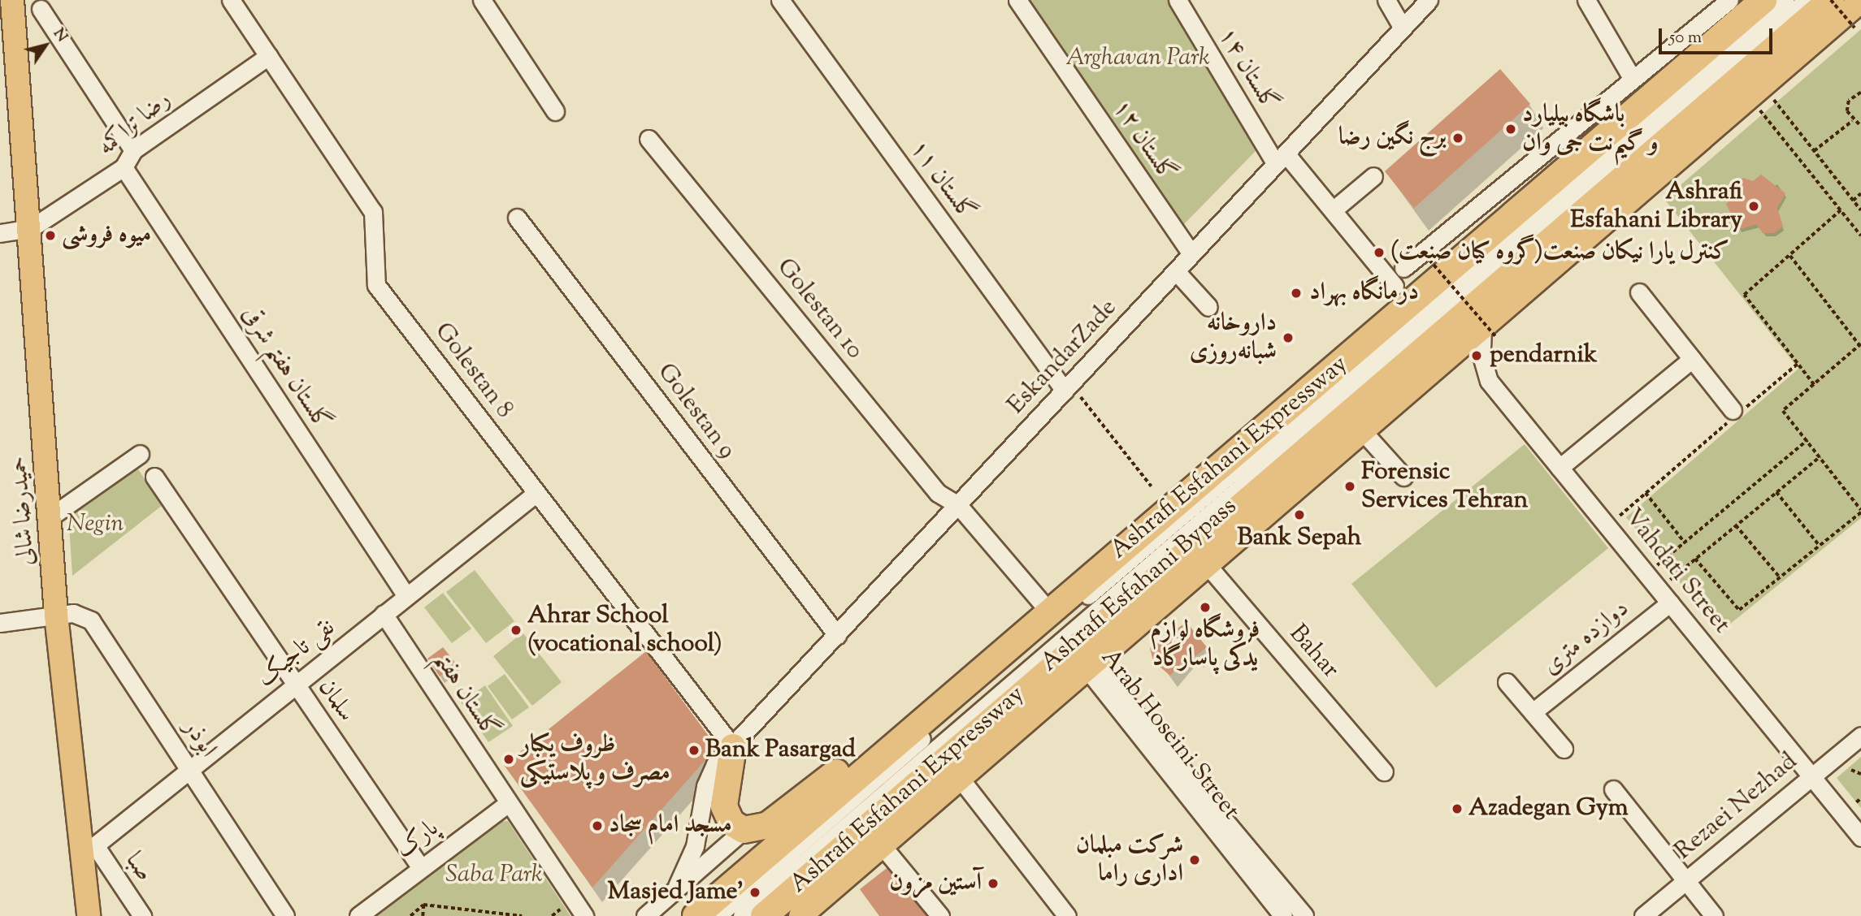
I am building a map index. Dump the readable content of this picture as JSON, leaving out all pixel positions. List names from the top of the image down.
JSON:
{
  "streets": {
    "highway": ["Ashrafi Esfahani Expressway"],
    "main road": ["حمیدرضا شالی", "Ashrafi Esfahani Bypass"],
    "street": [
      "گلستان ۱۴",
      "رضا تراکمه",
      "گلستان ۱۲",
      "گلستان ۱۱",
      "Golestan 10",
      "EskandarZade",
      "گلستان هفتم شرقی",
      "Golestan 8",
      "Golestan 9",
      "Vahdati Street",
      "دوازده متری",
      "Bahar",
      "نقی تاجیک",
      "گلستان هفتم",
      "سلمان",
      "Arab Hoseini Street",
      "ابوذر",
      "Rezaei Nezhad",
      "پارک",
      "صبا"
    ]
  },
  "crossings": [
    ["گلستان ۱۴", "EskandarZade"],
    ["رضا تراکمه", "گلستان هفتم شرقی"],
    ["رضا تراکمه", "Golestan 8"],
    ["رضا تراکمه", "حمیدرضا شالی"],
    ["گلستان ۱۲", "EskandarZade"],
    ["گلستان ۱۱", "EskandarZade"],
    ["Golestan 10", "EskandarZade"],
    ["Golestan 10", "Ashrafi Esfahani Expressway"],
    ["EskandarZade", "Golestan 8"],
    ["EskandarZade", "Golestan 9"],
    ["گلستان هفتم شرقی", "نقی تاجیک"],
    ["Golestan 8", "نقی تاجیک"],
    ["Ashrafi Esfahani Expressway", "Ashrafi Esfahani Bypass"],
    ["Ashrafi Esfahani Expressway", "Arab Hoseini Street"],
    ["حمیدرضا شالی", "نقی تاجیک"],
    ["حمیدرضا شالی", "ابوذر"],
    ["حمیدرضا شالی", "صبا"],
    ["Vahdati Street", "Ashrafi Esfahani Bypass"],
    ["Vahdati Street", "دوازده متری"],
    ["Vahdati Street", "Rezaei Nezhad"],
    ["Ashrafi Esfahani Bypass", "Bahar"],
    ["Ashrafi Esfahani Bypass", "Arab Hoseini Street"],
    ["نقی تاجیک", "گلستان هفتم"],
    ["نقی تاجیک", "سلمان"],
    ["نقی تاجیک", "ابوذر"],
    ["نقی تاجیک", "صبا"],
    ["گلستان هفتم", "پارک"],
    ["سلمان", "پارک"]
  ],
  "parks": ["Arghavan Park", "Negin", "Saba Park"],
  "places": [
    "باشگاه بیلیارد و گیم‌نت جی وان",
    "برج نگین رضا",
    "Ashrafi Esfahani Library",
    "میوه فروشی",
    "کنترل یارا نیکان صنعت(گروه کیان صنعت)",
    "درمانگاه بهراد",
    "داروخانه شبانه‌روزی",
    "pendarnik",
    "Forensic Services Tehran",
    "Bank Sepah",
    "فروشگاه لوازم یدکی پاسارگاد",
    "Ahrar School (vocational school)",
    "Bank Pasargad",
    "ظروف یکبار مصرف و پلاستیکی",
    "Azadegan Gym",
    "مسجد امام سجاد",
    "شرکت مبلمان اداری راما",
    "آستین مزون",
    "Masjed Jame'"
  ],
  "scale_bar": "50 m",
  "north": "top right"
}
